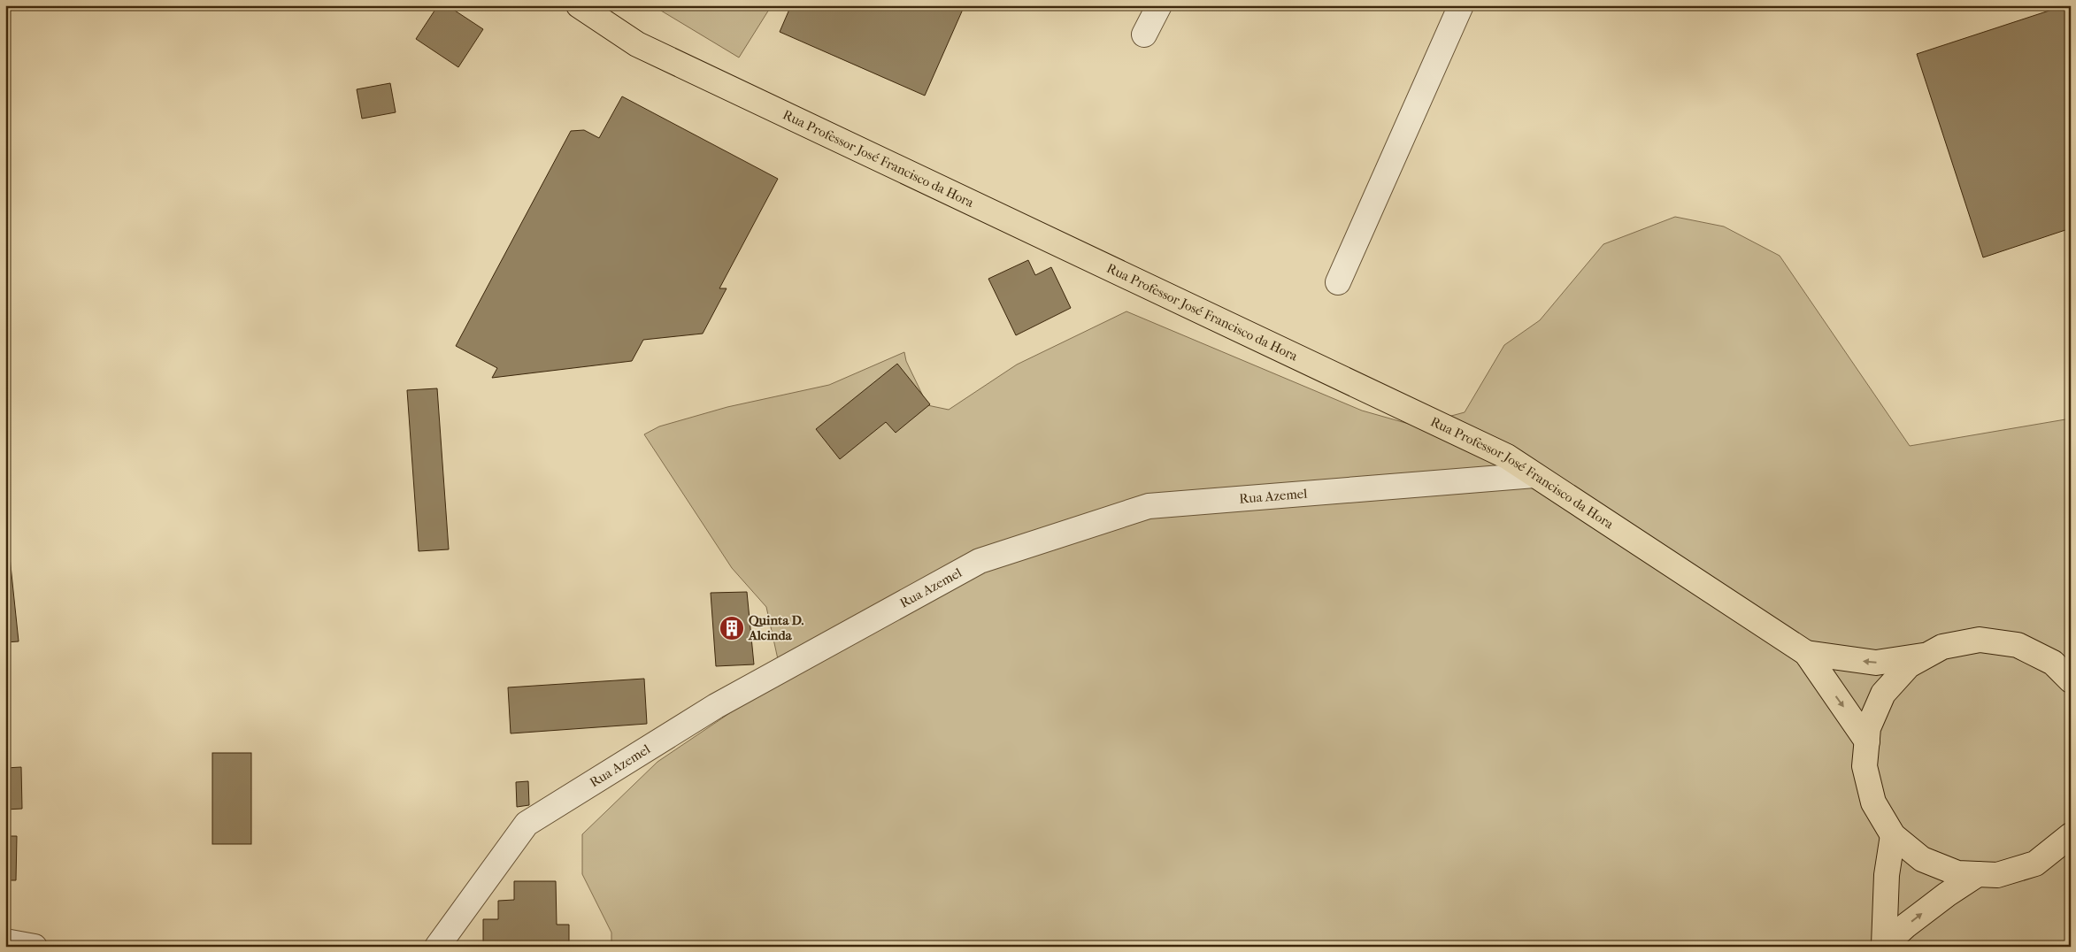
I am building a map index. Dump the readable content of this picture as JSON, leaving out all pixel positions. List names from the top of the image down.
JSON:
{
  "streets": {
    "main road": ["Rua Professor José Francisco da Hora"],
    "street": ["Rua Azemel"]
  },
  "crossings": [
    ["Rua Professor José Francisco da Hora", "Rua Azemel"]
  ],
  "places": {
    "building": ["Quinta D. Alcinda"]
  }
}
